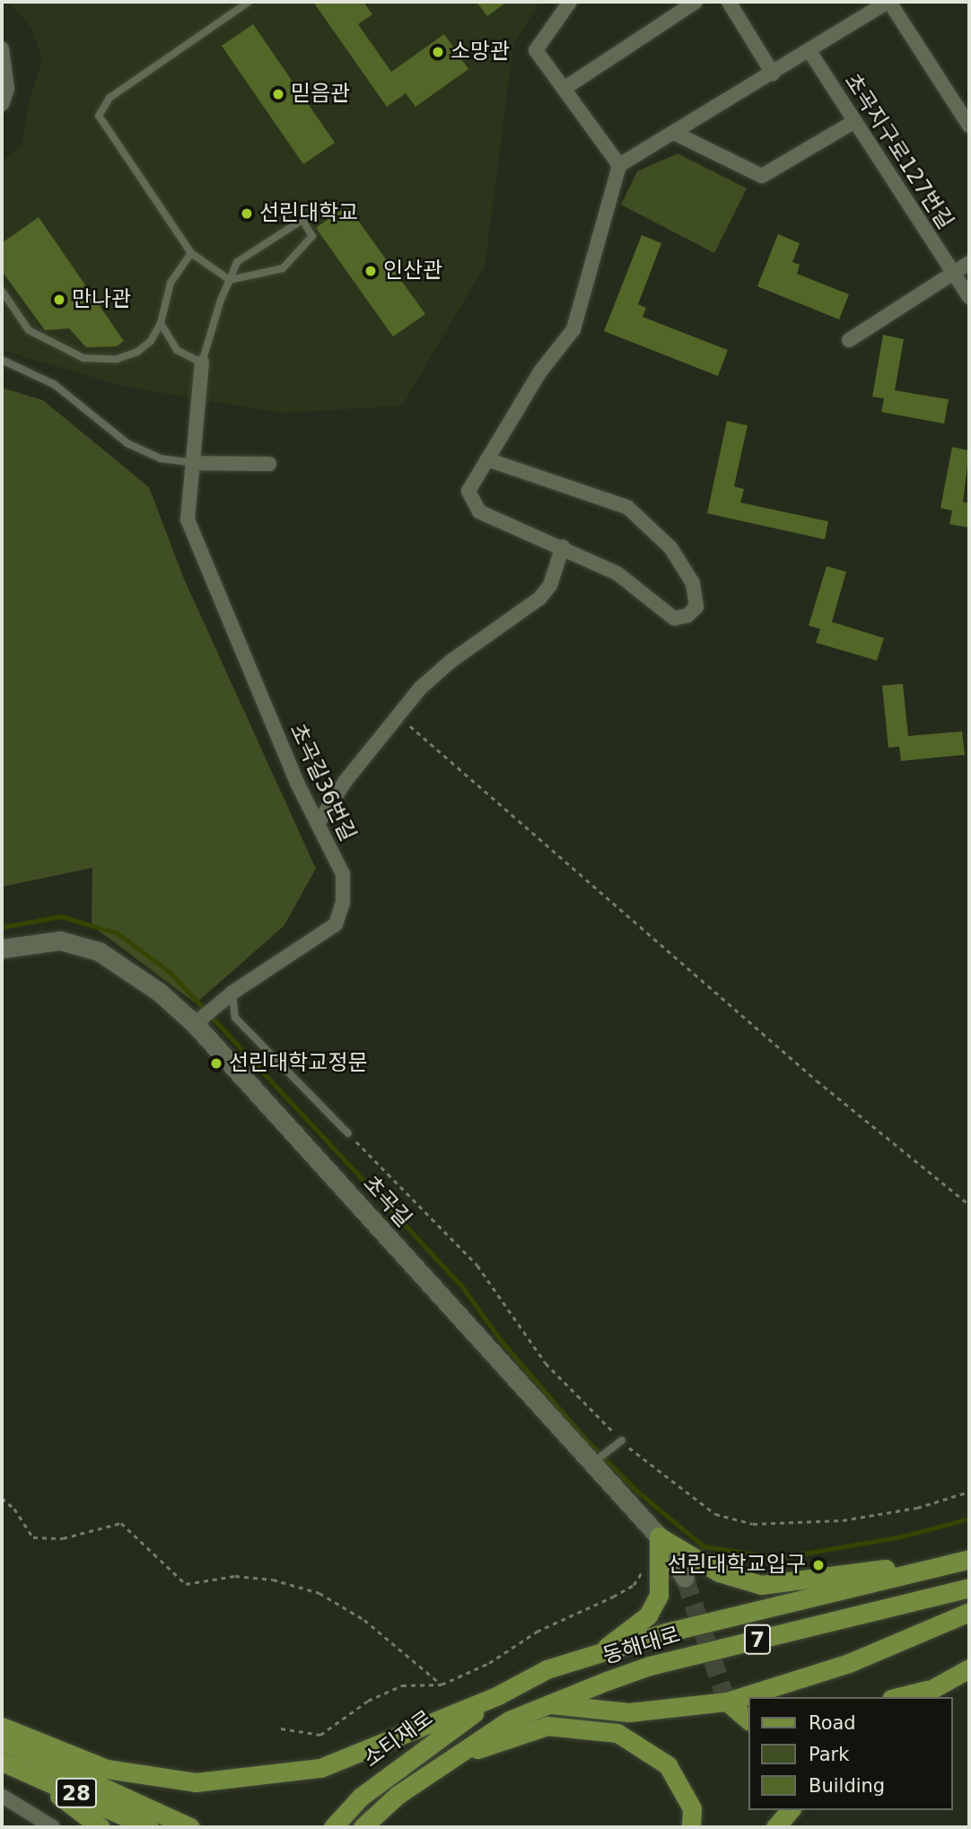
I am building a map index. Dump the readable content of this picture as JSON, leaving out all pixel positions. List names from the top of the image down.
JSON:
{
  "streets": {
    "main road": [
      "7",
      "동해대로",
      "소티재로",
      "28"
    ],
    "street": ["초곡지구로127번길", "초곡길36번길", "초곡길"]
  },
  "crossings": [
    ["초곡길36번길", "초곡길"],
    ["동해대로", "소티재로"]
  ],
  "places": [
    "소망관",
    "믿음관",
    "선린대학교",
    "인산관",
    "만나관",
    "선린대학교정문",
    "선린대학교입구"
  ],
  "legend": ["Road", "Park", "Building"]
}
